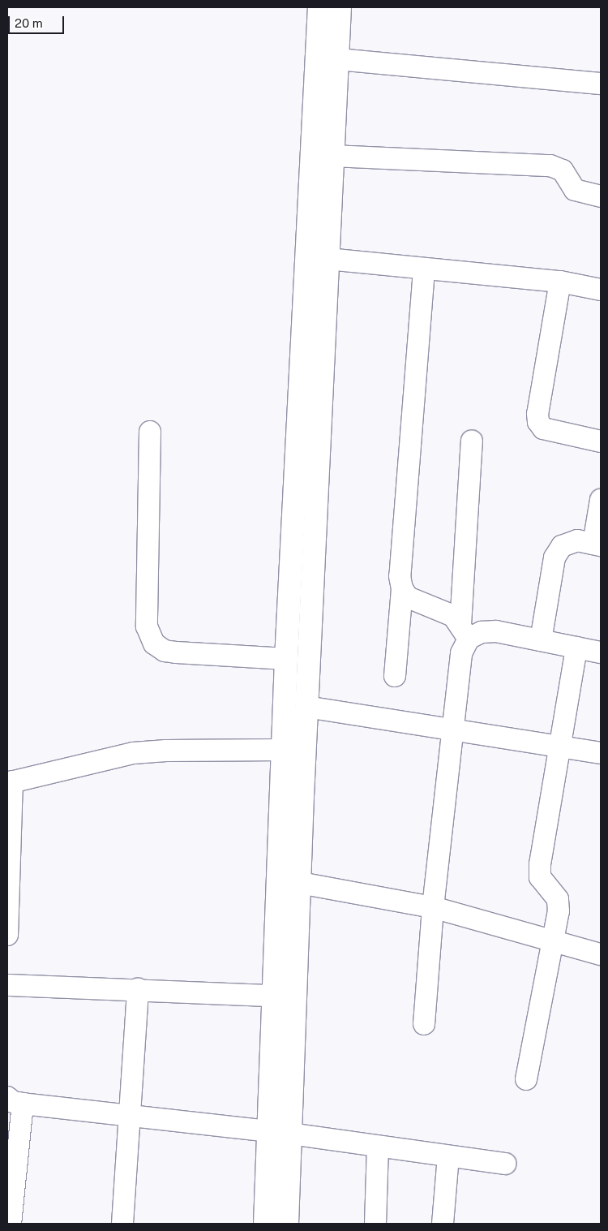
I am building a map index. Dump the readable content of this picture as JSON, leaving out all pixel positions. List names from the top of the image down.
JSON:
{
  "scale_bar": "20 m"
}
